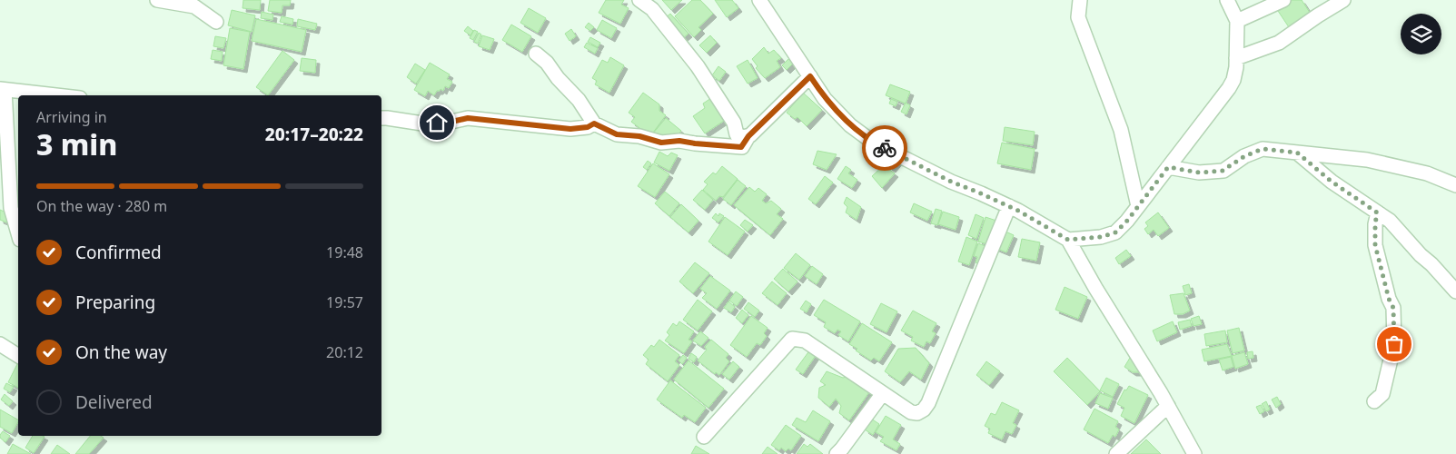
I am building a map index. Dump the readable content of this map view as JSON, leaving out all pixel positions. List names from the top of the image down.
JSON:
{
  "page": {
    "heading": ["3 min", "Arriving in", "20:17–20:22"],
    "bar": "On the way · 280 m",
    "list": [
      ["Confirmed", "19:48"],
      ["Preparing", "19:57"],
      ["On the way", "20:12"],
      "Delivered"
    ]
  }
}
